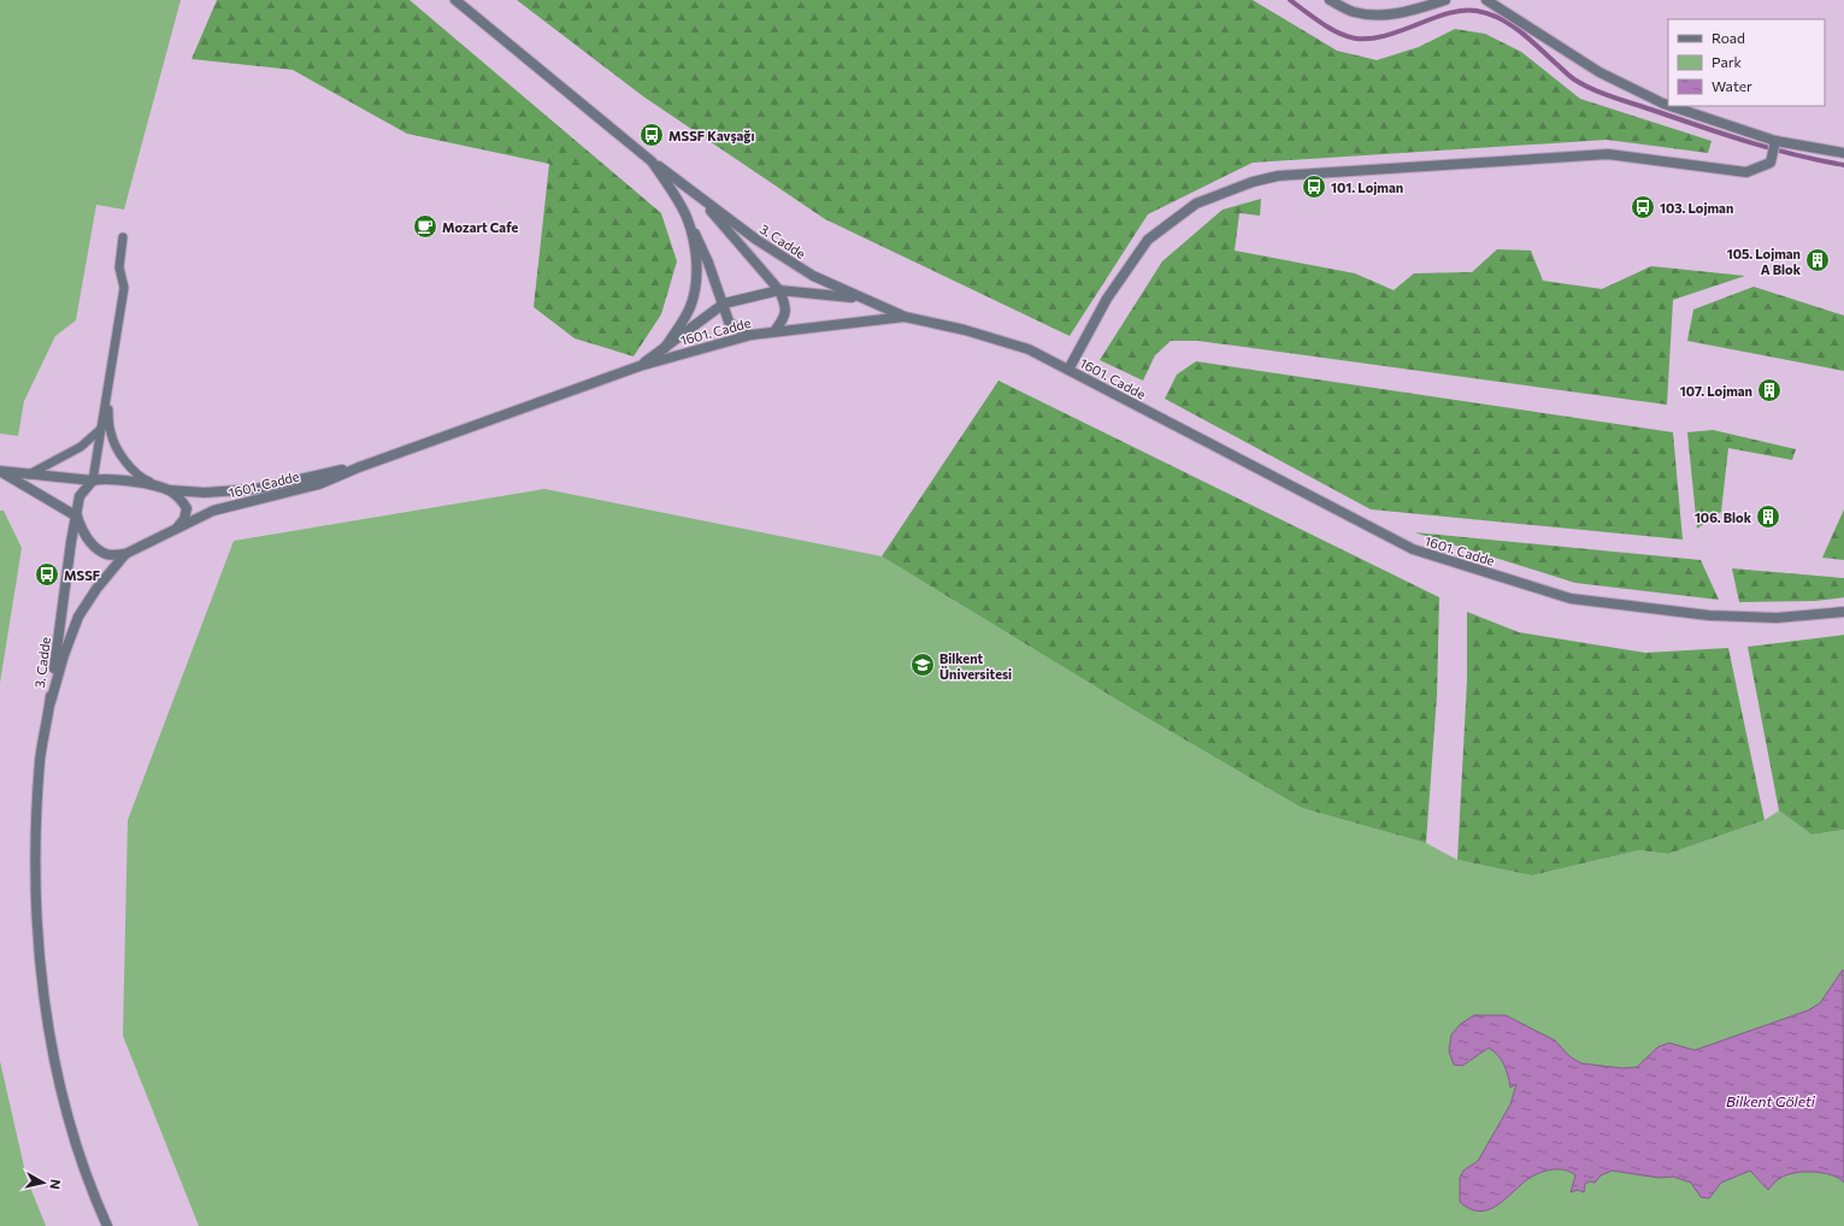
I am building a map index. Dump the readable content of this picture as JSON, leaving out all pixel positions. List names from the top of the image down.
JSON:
{
  "streets": {
    "street": ["3. Cadde", "1601. Cadde"]
  },
  "crossings": [
    ["3. Cadde", "1601. Cadde"]
  ],
  "water": ["Bilkent Göleti"],
  "places": {
    "bus stop": [
      "MSSF Kavşağı",
      "101. Lojman",
      "103. Lojman",
      "MSSF"
    ],
    "cafe": ["Mozart Cafe"],
    "building": ["105. Lojman A Blok", "107. Lojman", "106. Blok"],
    "school or university": ["Bilkent Üniversitesi"]
  },
  "legend": ["Road", "Park", "Water"],
  "north": "right"
}
